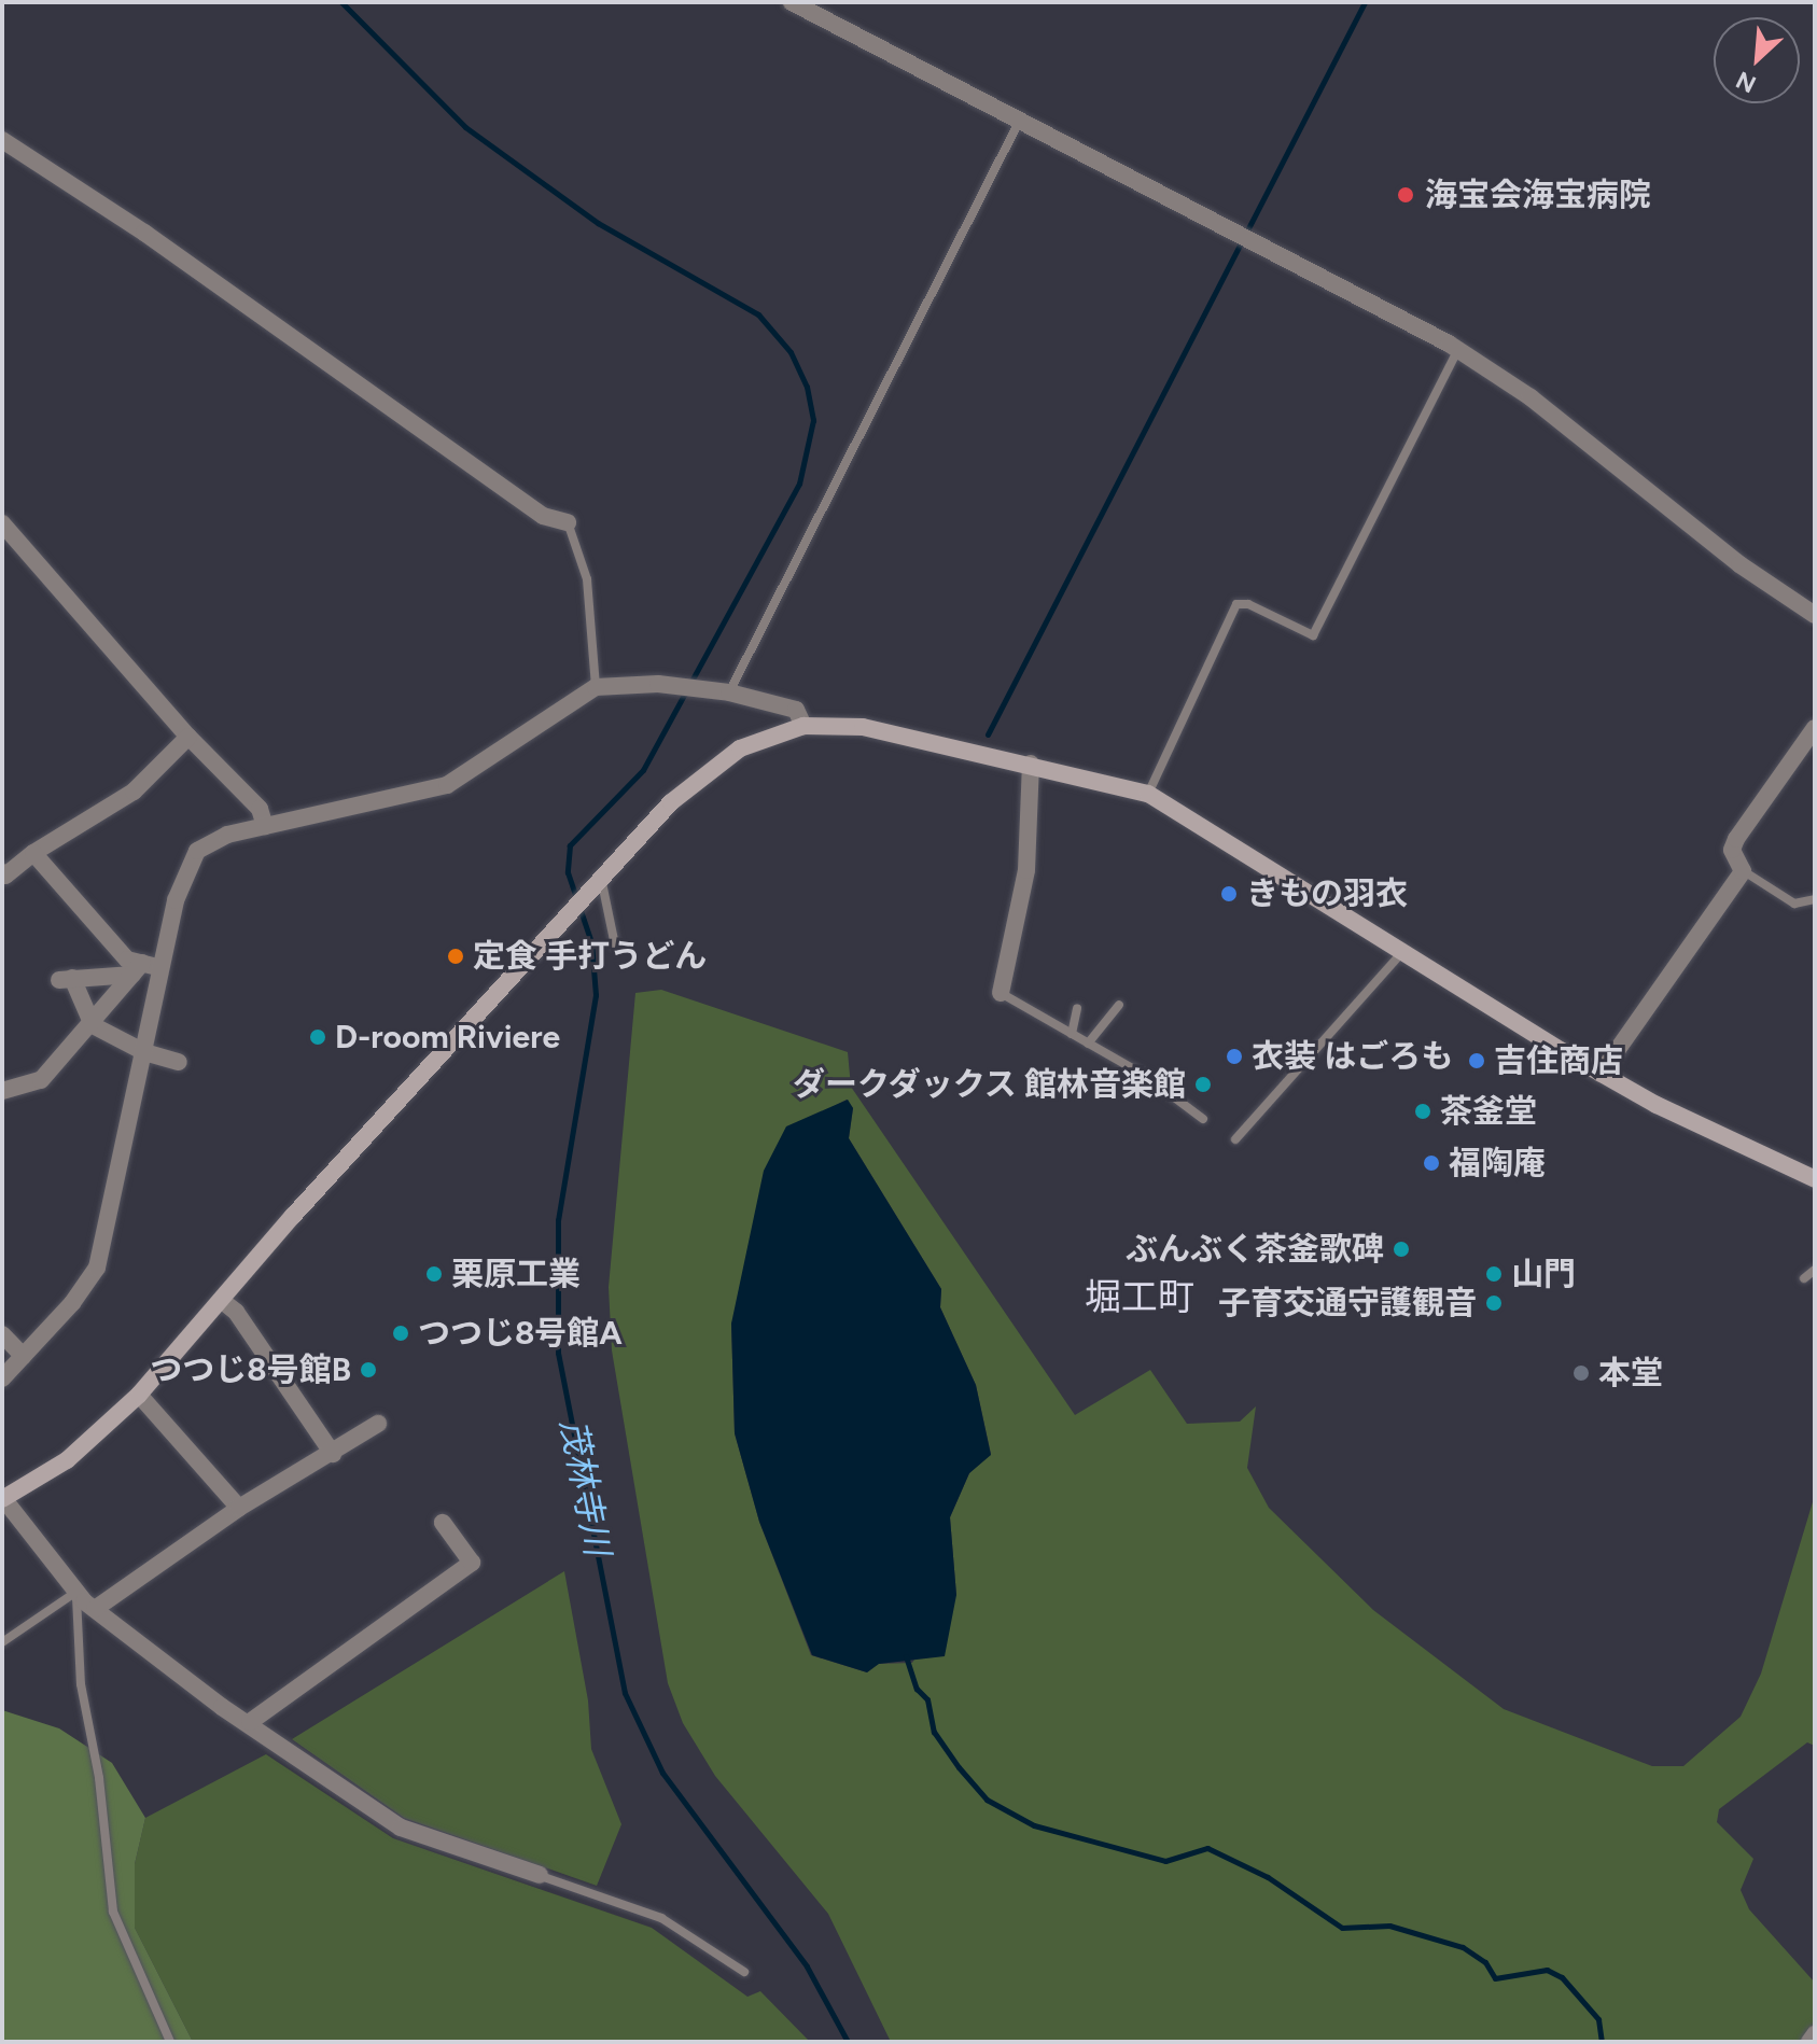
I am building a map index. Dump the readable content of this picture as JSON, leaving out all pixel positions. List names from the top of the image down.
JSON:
{
  "districts": ["堀工町"],
  "water": ["茂林寺川"],
  "places": [
    "海宝会海宝病院",
    "きもの羽衣",
    "定食 手打うどん",
    "D-room Riviere",
    "衣装 はごろも",
    "吉住商店",
    "ダークダックス 館林音楽館",
    "茶釜堂",
    "福陶庵",
    "ぶんぶく茶釜歌碑",
    "栗原工業",
    "山門",
    "子育交通守護観音",
    "つつじ8号館A",
    "つつじ8号館B",
    "本堂"
  ],
  "north": "bottom left"
}
